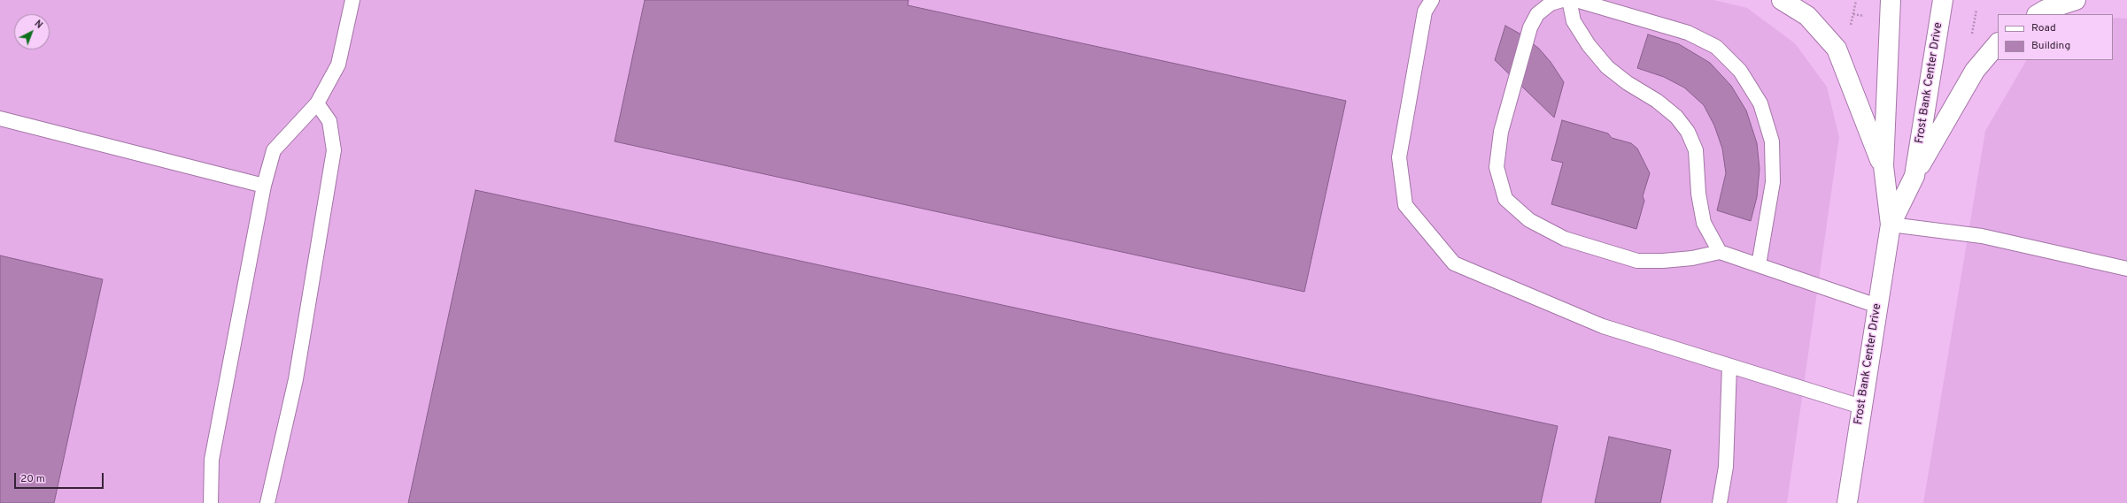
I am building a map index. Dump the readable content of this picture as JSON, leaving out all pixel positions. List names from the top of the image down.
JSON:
{
  "streets": {
    "main road": ["Frost Bank Center Drive"]
  },
  "legend": ["Road", "Building"],
  "scale_bar": "20 m",
  "north": "top right"
}
